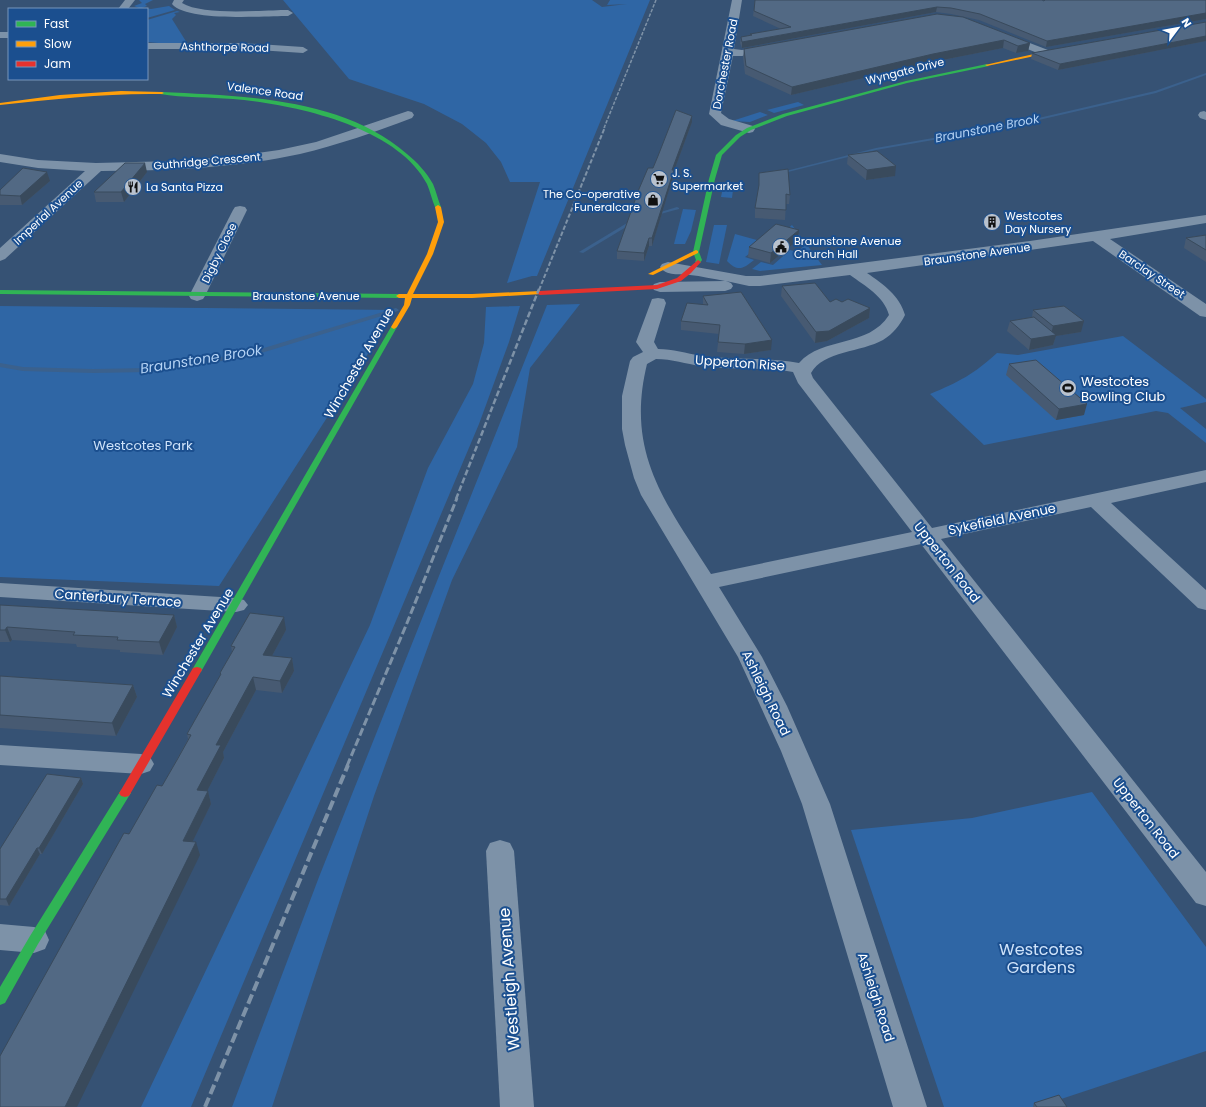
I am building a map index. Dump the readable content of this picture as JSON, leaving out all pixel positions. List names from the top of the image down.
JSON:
{
  "streets": {
    "street": [
      "Ashthorpe Road",
      "Dorchester Road",
      "Wyngate Drive",
      "Valence Road",
      "Guthridge Crescent",
      "Imperial Avenue",
      "Digby Close",
      "Braunstone Avenue",
      "Barclay Street",
      "Winchester Avenue",
      "Upperton Rise",
      "Sykefield Avenue",
      "Upperton Road",
      "Canterbury Terrace",
      "Ashleigh Road",
      "Westleigh Avenue"
    ]
  },
  "crossings": [
    ["Dorchester Road", "Wyngate Drive"],
    ["Wyngate Drive", "Braunstone Avenue"],
    ["Valence Road", "Guthridge Crescent"],
    ["Valence Road", "Braunstone Avenue"],
    ["Valence Road", "Winchester Avenue"],
    ["Guthridge Crescent", "Imperial Avenue"],
    ["Digby Close", "Braunstone Avenue"],
    ["Braunstone Avenue", "Barclay Street"],
    ["Braunstone Avenue", "Winchester Avenue"],
    ["Winchester Avenue", "Canterbury Terrace"],
    ["Upperton Rise", "Upperton Road"],
    ["Upperton Rise", "Ashleigh Road"],
    ["Sykefield Avenue", "Upperton Road"],
    ["Sykefield Avenue", "Ashleigh Road"]
  ],
  "water": ["Braunstone Brook"],
  "parks": ["Westcotes Park", "Westcotes Gardens"],
  "places": {
    "supermarket": ["J. S. Supermarket"],
    "restaurant": ["La Santa Pizza"],
    "shop": ["The Co-operative Funeralcare"],
    "building": ["Westcotes Day Nursery"],
    "public building": ["Braunstone Avenue Church Hall"],
    "sports": ["Westcotes Bowling Club"]
  },
  "legend": ["Fast", "Slow", "Jam"],
  "north": "top right"
}
